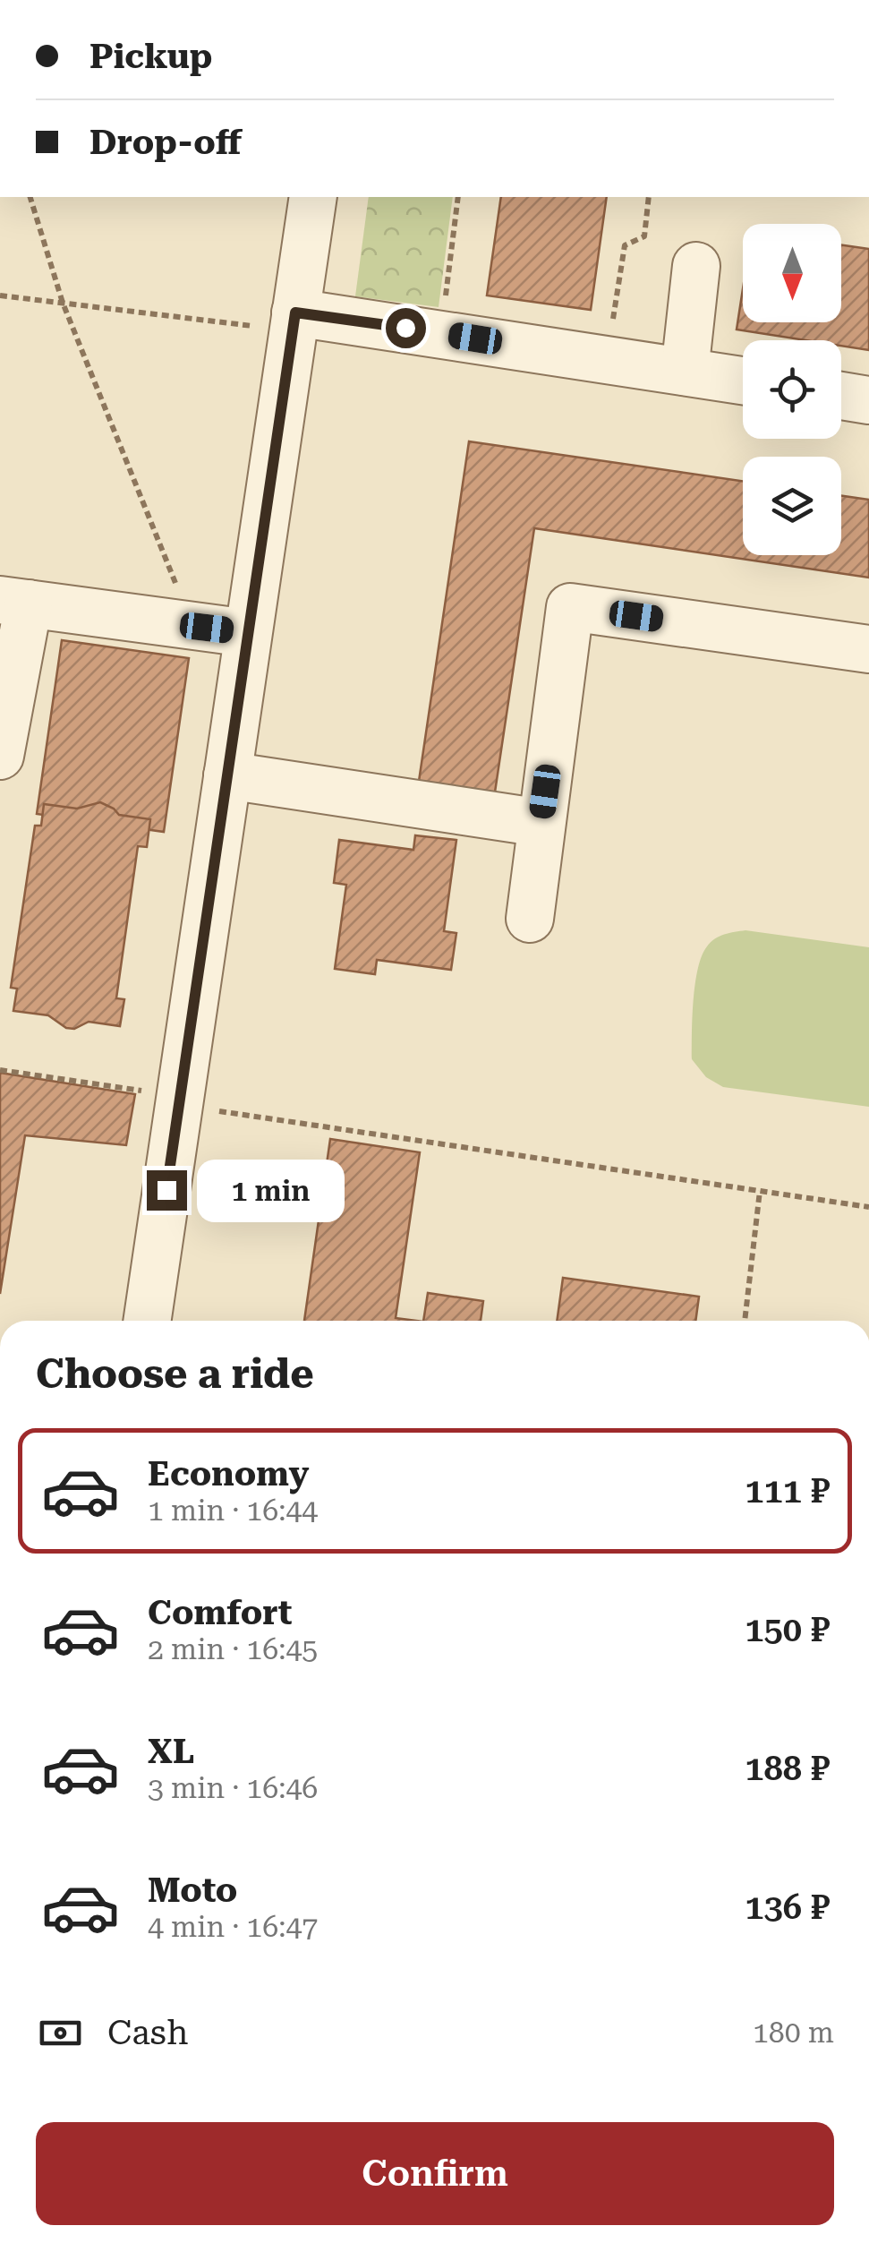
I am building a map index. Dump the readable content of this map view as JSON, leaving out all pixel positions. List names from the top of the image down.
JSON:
{
  "north": "bottom",
  "page": {
    "banner": ["Pickup", "Drop-off"],
    "bubble": "1 min",
    "heading": "Choose a ride",
    "list": [
      {
        "name": "Economy",
        "note": "1 min · 16:44",
        "value": "111 ₽"
      },
      {
        "name": "Comfort",
        "note": "2 min · 16:45",
        "value": "150 ₽"
      },
      {
        "name": "XL",
        "note": "3 min · 16:46",
        "value": "188 ₽"
      },
      {
        "name": "Moto",
        "note": "4 min · 16:47",
        "value": "136 ₽"
      }
    ],
    "pay": ["Cash", "180 m"],
    "buttons": "Confirm"
  }
}
